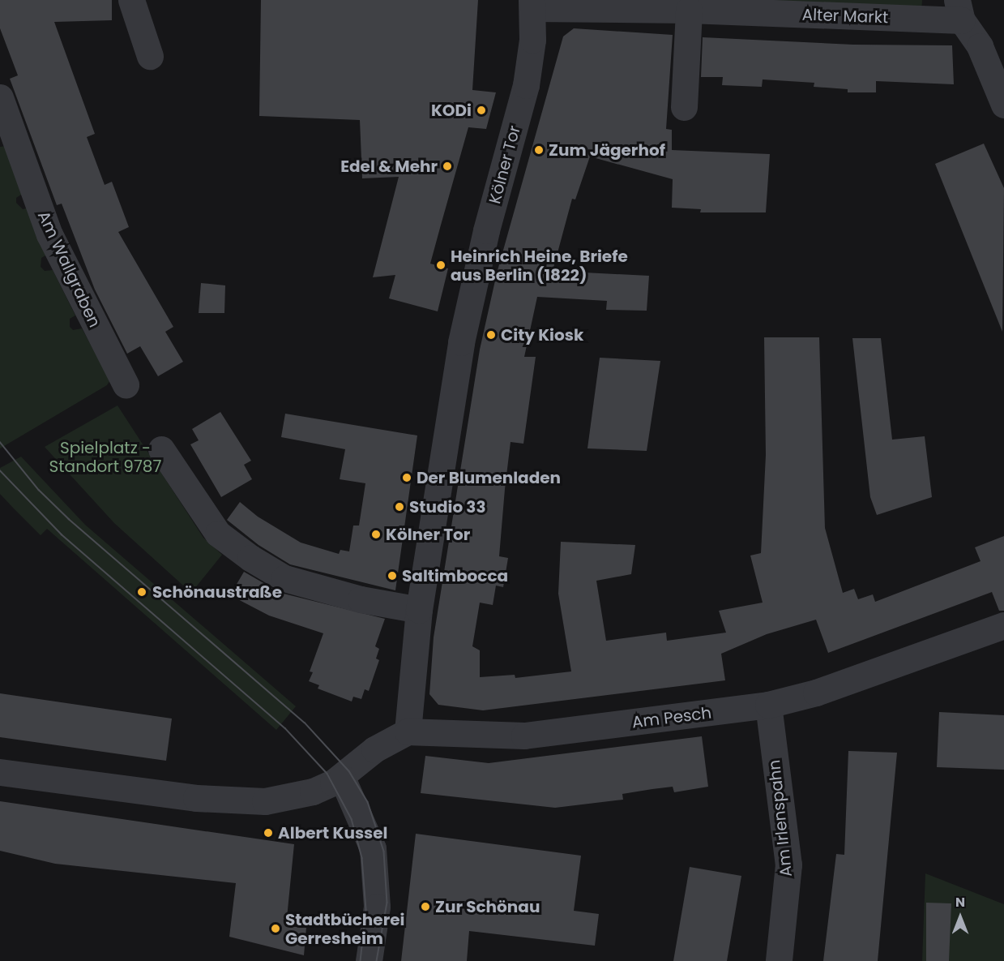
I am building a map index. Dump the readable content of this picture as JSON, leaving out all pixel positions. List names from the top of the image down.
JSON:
{
  "streets": {
    "street": [
      "Alter Markt",
      "Kölner Tor",
      "Am Wallgraben",
      "Am Pesch",
      "Am Irlenspahn"
    ]
  },
  "crossings": [
    ["Alter Markt", "Kölner Tor"],
    ["Kölner Tor", "Am Pesch"],
    ["Am Pesch", "Am Irlenspahn"]
  ],
  "parks": ["Spielplatz - Standort 9787"],
  "places": [
    "KODi",
    "Zum Jägerhof",
    "Edel & Mehr",
    "Heinrich Heine, Briefe aus Berlin (1822)",
    "City Kiosk",
    "Der Blumenladen",
    "Studio 33",
    "Kölner Tor",
    "Saltimbocca",
    "Schönaustraße",
    "Albert Kussel",
    "Zur Schönau",
    "Stadtbücherei Gerresheim"
  ],
  "north": "top"
}
